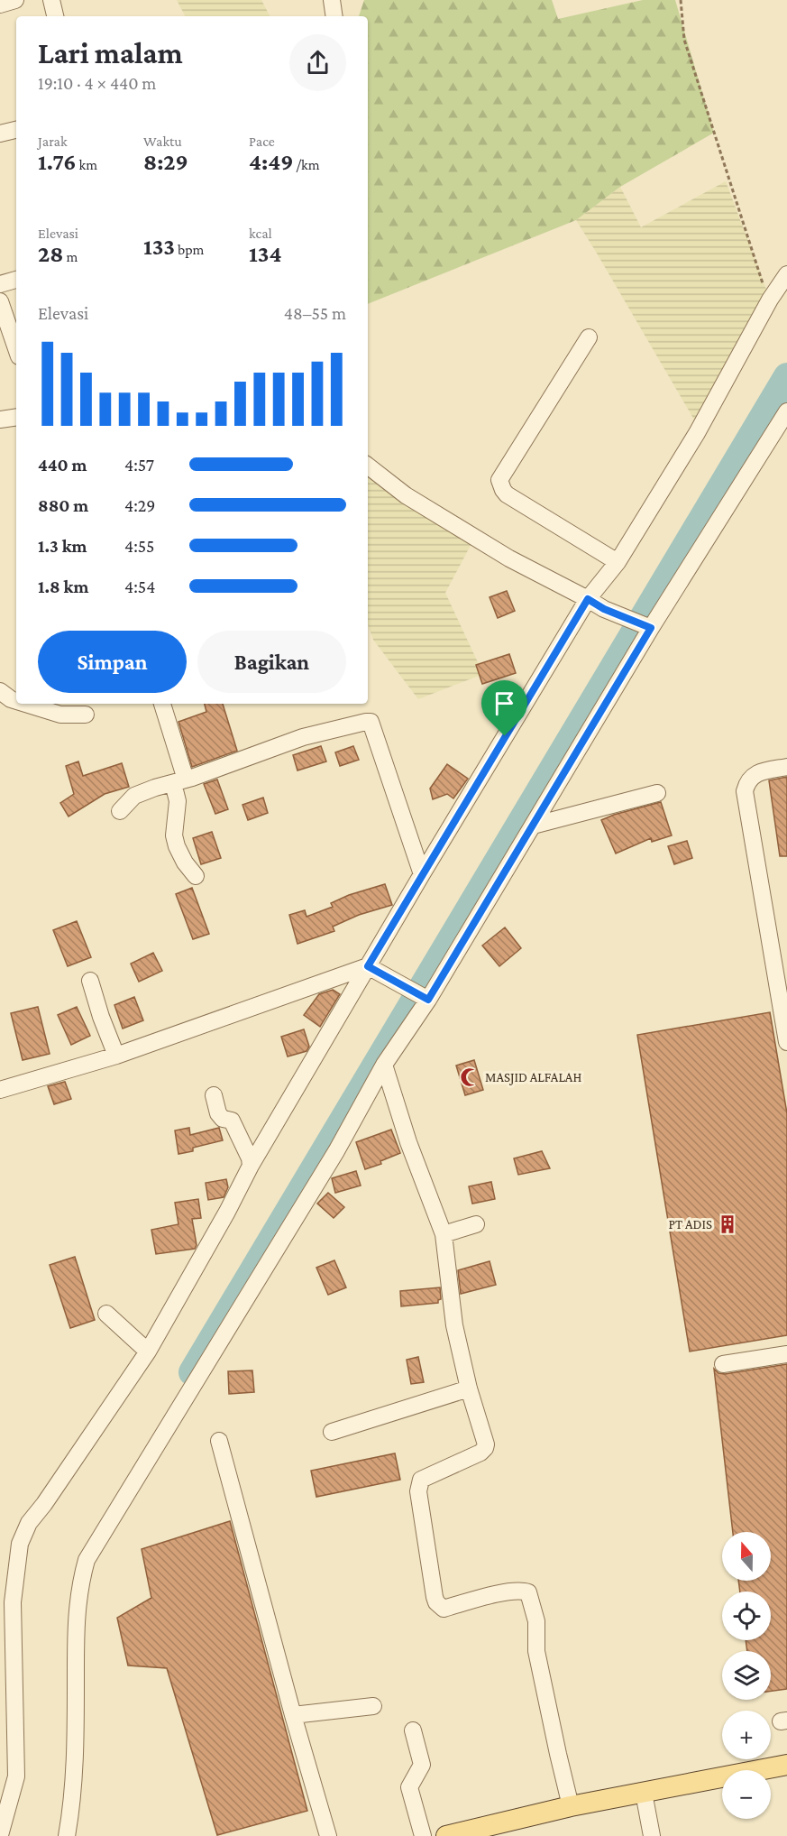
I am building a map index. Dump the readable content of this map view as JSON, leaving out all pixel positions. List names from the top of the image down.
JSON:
{
  "places": {
    "mosque": ["MASJID ALFALAH"],
    "building": ["PT ADIS"]
  },
  "north": "top",
  "page": {
    "heading": ["Lari malam", "19:10 · 4 × 440 m"],
    "stats": [
      ["Jarak", "1.76 km"],
      ["Waktu", "8:29"],
      ["Pace", "4:49 /km"],
      ["Elevasi", "28 m"],
      ["133 bpm"],
      ["kcal", "134"]
    ],
    "chart": ["Elevasi", "48–55 m"],
    "list": [
      {
        "name": "440 m",
        "note": "4:57"
      },
      {
        "name": "880 m",
        "note": "4:29"
      },
      {
        "name": "1.3 km",
        "note": "4:55"
      },
      {
        "name": "1.8 km",
        "note": "4:54"
      }
    ],
    "buttons": ["Simpan", "Bagikan"],
    "map_buttons": ["+", "−"]
  }
}
